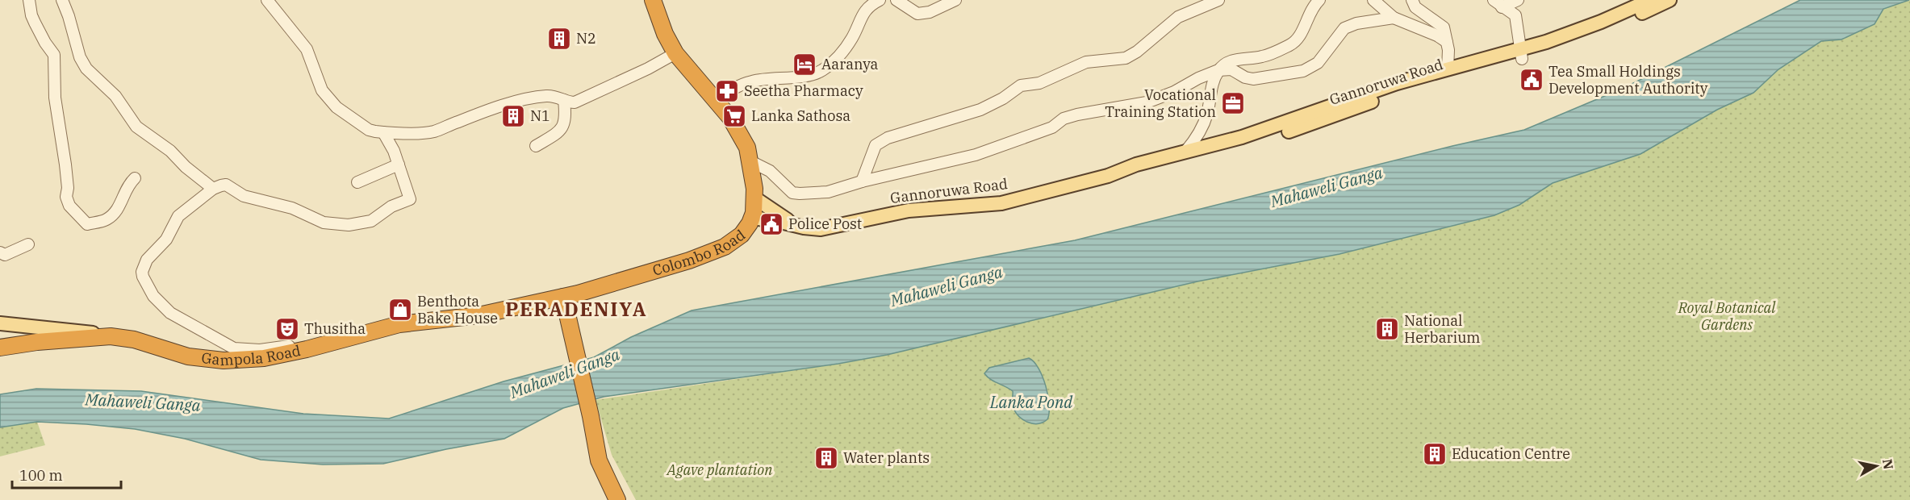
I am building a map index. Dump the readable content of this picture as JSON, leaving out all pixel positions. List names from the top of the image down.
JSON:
{
  "streets": {
    "highway": ["Colombo Road", "Gampola Road"],
    "main road": ["Gannoruwa Road"]
  },
  "crossings": [
    ["Gannoruwa Road", "Colombo Road"],
    ["Colombo Road", "Gampola Road"]
  ],
  "districts": ["PERADENIYA"],
  "water": ["Mahaweli Ganga", "Lanka Pond"],
  "parks": ["Royal Botanical Gardens", "Agave plantation"],
  "places": {
    "building": [
      "N2",
      "N1",
      "National Herbarium",
      "Education Centre",
      "Water plants"
    ],
    "hotel": ["Aaranya"],
    "public building": ["Tea Small Holdings Development Authority", "Police Post"],
    "pharmacy": ["Seetha Pharmacy"],
    "office": ["Vocational Training Station"],
    "supermarket": ["Lanka Sathosa"],
    "shop": ["Benthota Bake House"],
    "theatre": ["Thusitha"]
  },
  "scale_bar": "100 m",
  "north": "right"
}
